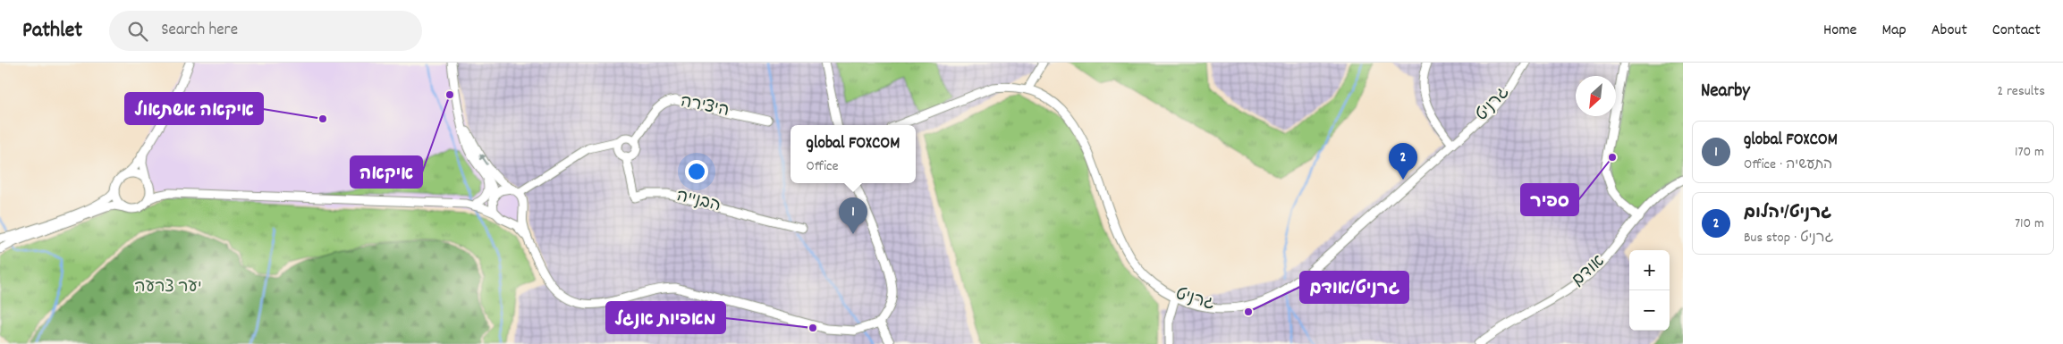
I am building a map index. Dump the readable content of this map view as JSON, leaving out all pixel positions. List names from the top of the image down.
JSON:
{
  "streets": {
    "street": [
      "גרניט",
      "היצירה",
      "הבנייה",
      "אודם"
    ]
  },
  "crossings": [
    ["היצירה", "הבנייה"]
  ],
  "parks": ["יער צרעה"],
  "places": [
    "איקאה",
    "איקאה אשתאול",
    "ספיר",
    "גרניט/אודם",
    "מאפיות אנגל"
  ],
  "north": "bottom left",
  "page": {
    "header": "Pathlet",
    "search": "Search here",
    "nav": [
      "Home",
      "Map",
      "About",
      "Contact"
    ],
    "heading": ["Nearby", "2 results"],
    "list": [
      {
        "mark": "1",
        "name": "global FOXCOM",
        "note": "Office · התעשיה",
        "value": "170 m"
      },
      {
        "mark": "2",
        "name": "גרניט/יהלום",
        "note": "Bus stop · גרניט",
        "value": "710 m"
      }
    ],
    "popup": ["global FOXCOM", "Office"],
    "pins": ["2", "1"],
    "map_buttons": ["+", "−"]
  }
}
